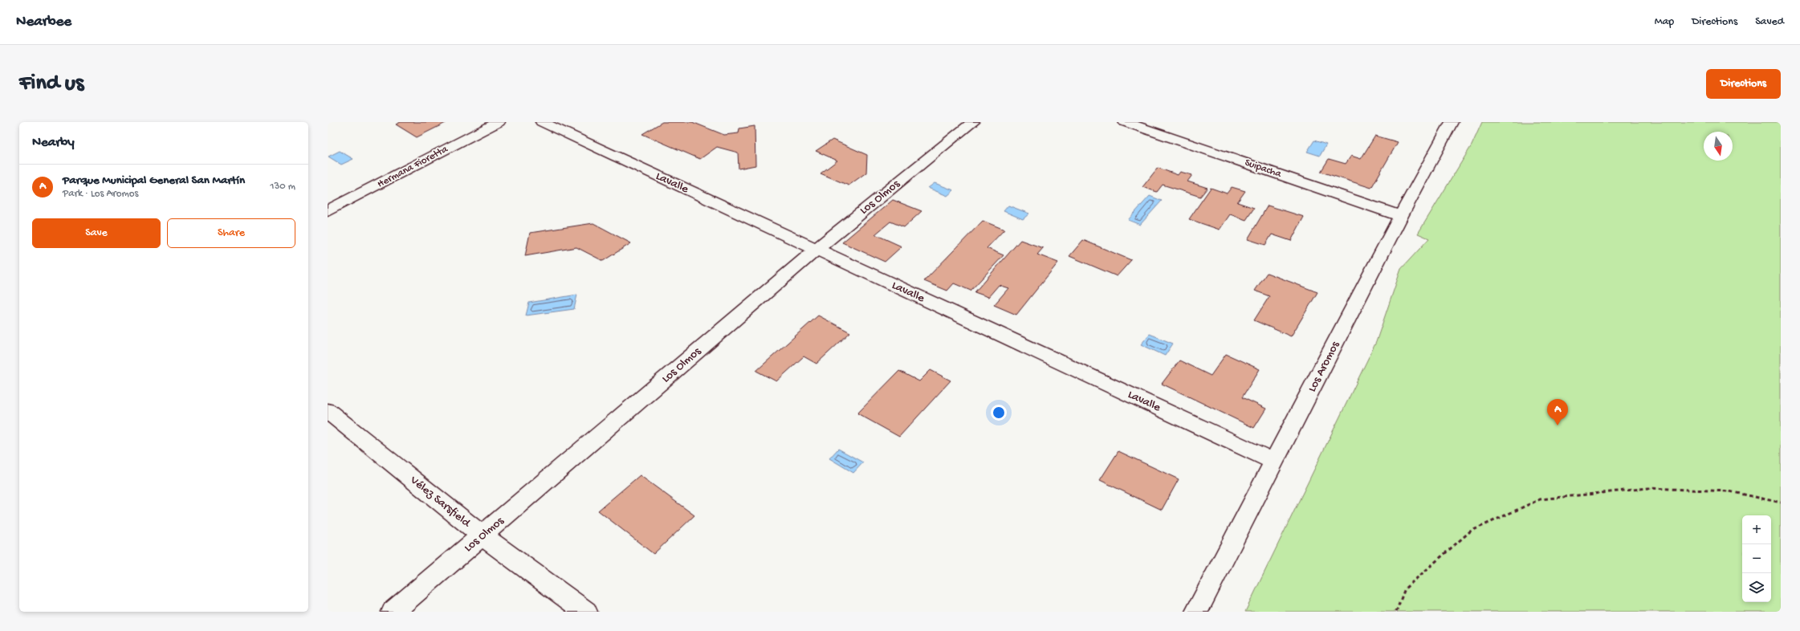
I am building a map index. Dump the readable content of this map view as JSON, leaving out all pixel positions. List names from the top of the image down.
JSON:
{
  "streets": {
    "street": [
      "Hermana Fioretta",
      "Suipacha",
      "Lavalle",
      "Los Olmos",
      "Los Aromos",
      "Vélez Sarsfield"
    ]
  },
  "crossings": [
    ["Suipacha", "Los Aromos"],
    ["Lavalle", "Los Olmos"],
    ["Lavalle", "Los Aromos"],
    ["Los Olmos", "Vélez Sarsfield"]
  ],
  "north": "bottom",
  "page": {
    "header": "Nearbee",
    "nav": ["Map", "Directions", "Saved"],
    "buttons": [
      "Directions",
      ["Save", "Share"]
    ],
    "title": "Find us",
    "heading": "Nearby",
    "list": [
      {
        "mark": "A",
        "name": "Parque Municipal General San Martín",
        "note": "Park · Los Aromos",
        "value": "130 m"
      }
    ],
    "pins": "A",
    "map_buttons": ["+", "−"]
  }
}
